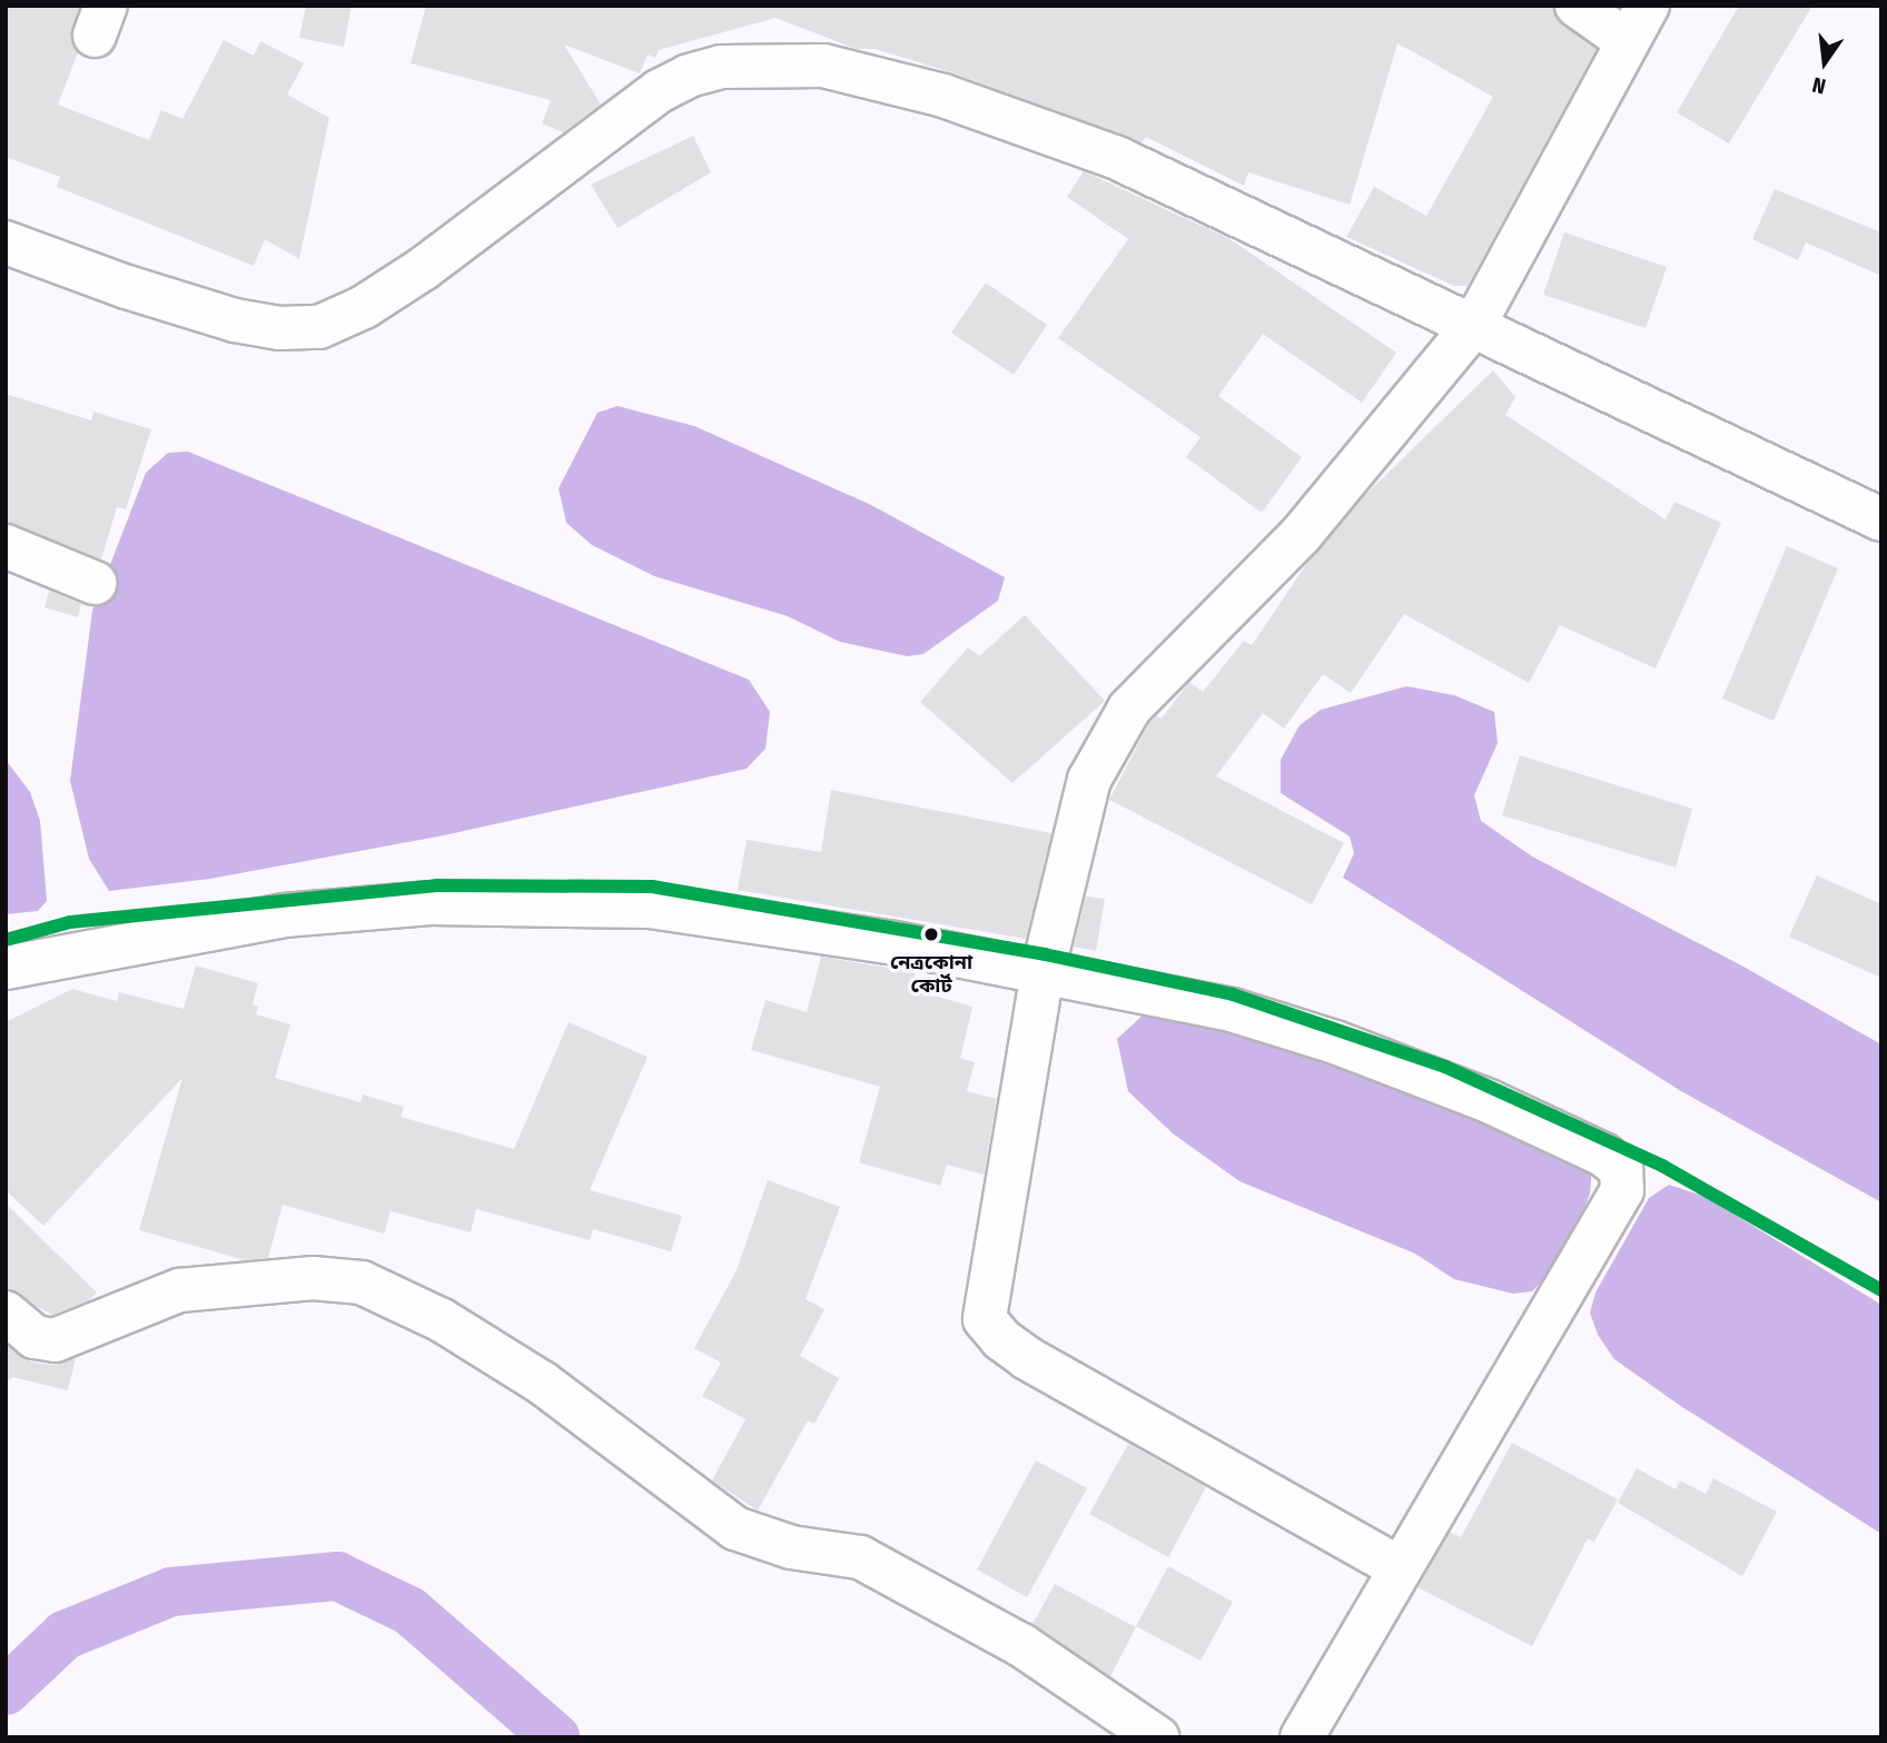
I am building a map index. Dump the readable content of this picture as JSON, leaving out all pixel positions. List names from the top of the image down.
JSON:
{
  "places": ["নেত্রকোনা কোর্ট"],
  "north": "bottom"
}
